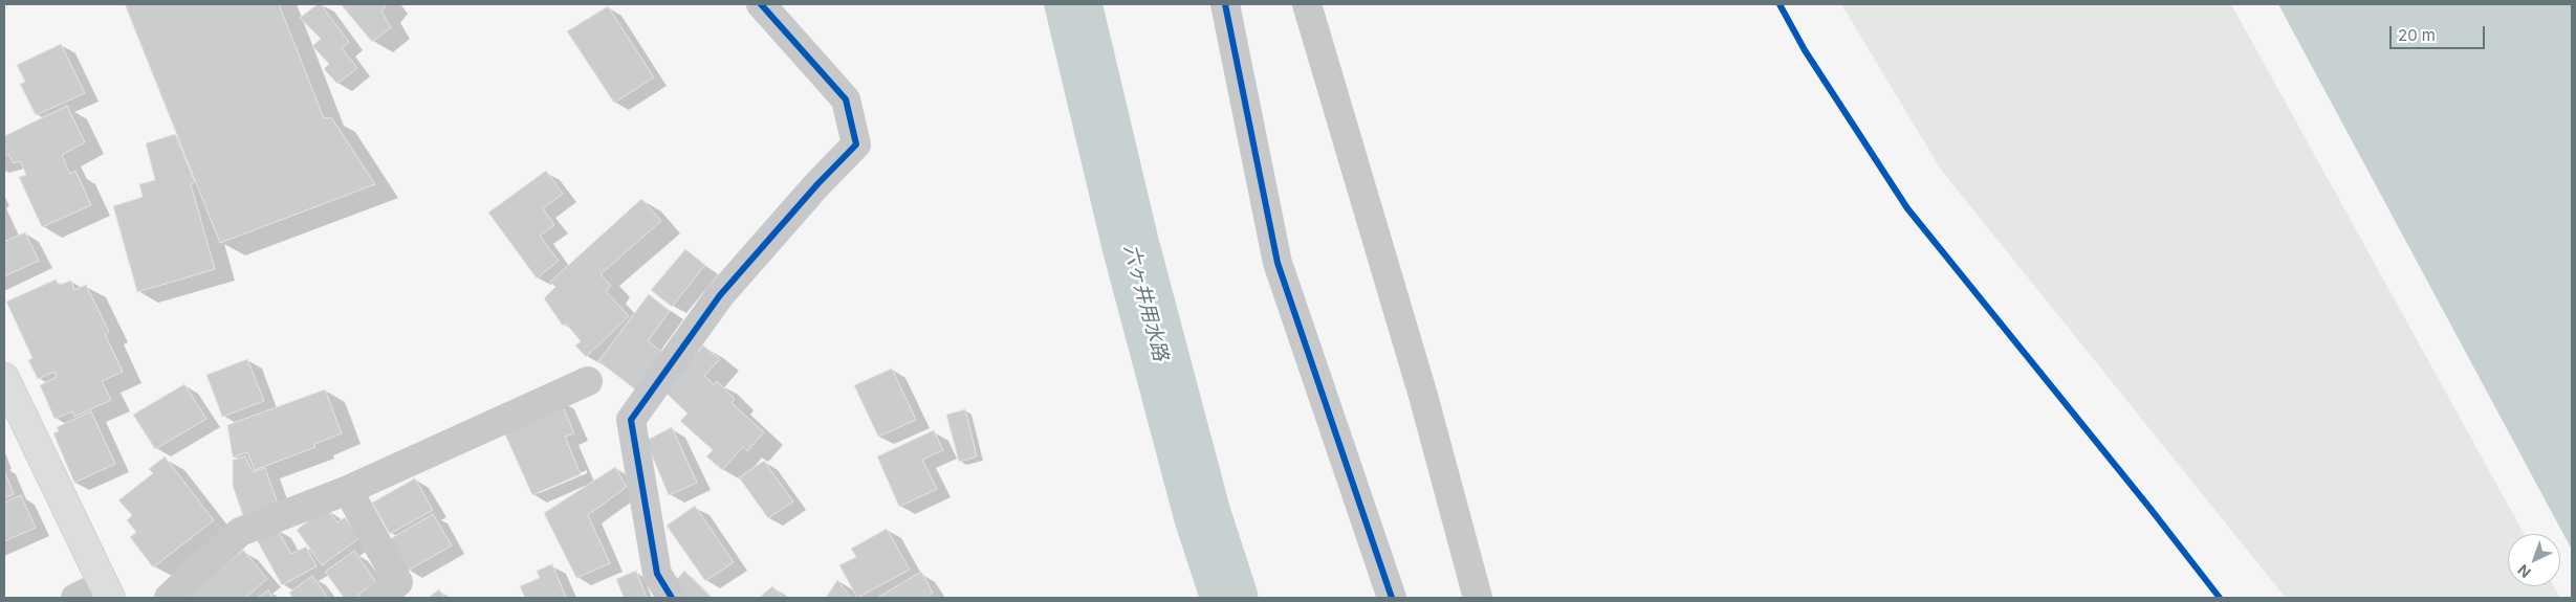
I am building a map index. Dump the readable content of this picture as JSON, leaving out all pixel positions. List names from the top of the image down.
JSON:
{
  "water": ["六ヶ井用水路"],
  "scale_bar": "20 m",
  "north": "bottom left"
}
